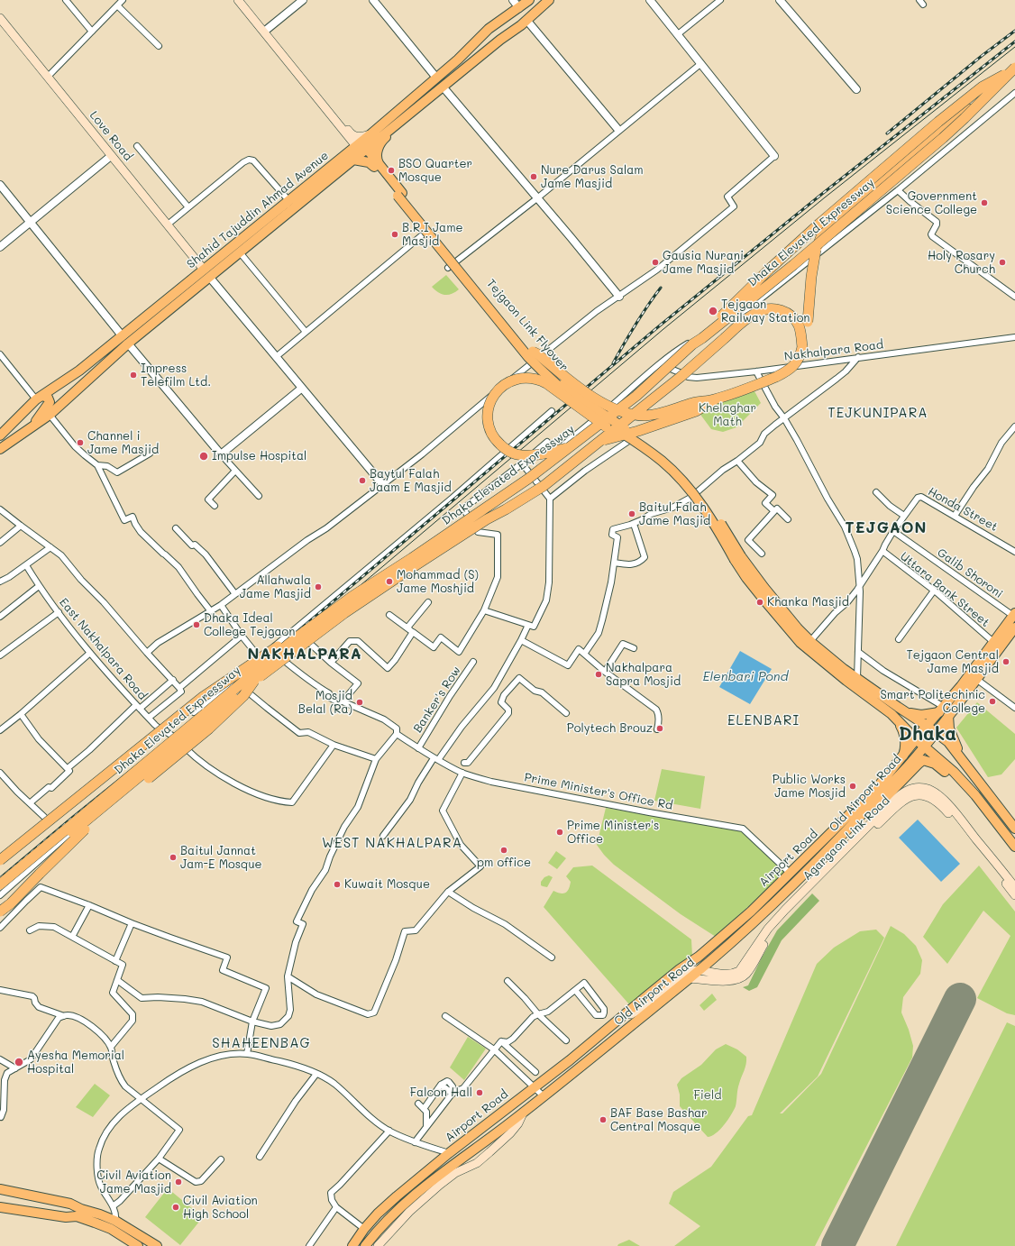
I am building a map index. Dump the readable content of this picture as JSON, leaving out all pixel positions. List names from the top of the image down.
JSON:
{
  "streets": {
    "highway": ["Dhaka Elevated Expressway"],
    "main road": [
      "Love Road",
      "Shahid Tajuddin Ahmad Avenue",
      "Tejgaon Link Flyover",
      "Old Airport Road",
      "Agargaon Link Road",
      "Airport Road"
    ],
    "street": [
      "Nakhalpara Road",
      "Honda Street",
      "Galib Shoroni",
      "Uttara Bank Street",
      "East Nakhalpara Road",
      "Banker's Row",
      "Prime Minister's Office Rd"
    ]
  },
  "crossings": [
    ["Love Road", "Shahid Tajuddin Ahmad Avenue"],
    ["Shahid Tajuddin Ahmad Avenue", "Tejgaon Link Flyover"],
    ["Honda Street", "Galib Shoroni"],
    ["Galib Shoroni", "Airport Road"],
    ["Uttara Bank Street", "Airport Road"],
    ["Banker's Row", "Prime Minister's Office Rd"],
    ["Prime Minister's Office Rd", "Airport Road"],
    ["Old Airport Road", "Agargaon Link Road"],
    ["Old Airport Road", "Airport Road"],
    ["Agargaon Link Road", "Airport Road"]
  ],
  "districts": [
    "TEJKUNIPARA",
    "TEJGAON",
    "NAKHALPARA",
    "ELENBARI",
    "Dhaka",
    "WEST NAKHALPARA",
    "SHAHEENBAG"
  ],
  "water": ["Elenbari Pond"],
  "parks": ["Khelaghar Math", "Field"],
  "places": [
    "BSO Quarter Mosque",
    "Nure Darus Salam Jame Masjid",
    "Government Science College",
    "B.R.I Jame Masjid",
    "Gausia Nurani Jame Masjid",
    "Holy Rosary Church",
    "Tejgaon Railway Station",
    "Impress Telefilm Ltd.",
    "Channel i Jame Masjid",
    "Impulse Hospital",
    "Baytul Falah Jaam E Masjid",
    "Baitul Falah Jame Masjid",
    "Mohammad (S) Jame Moshjid",
    "Allahwala Jame Masjid",
    "Khanka Masjid",
    "Dhaka Ideal College Tejgaon",
    "Tejgaon Central Jame Masjid",
    "Nakhalpara Sapra Mosjid",
    "Smart Politechinic College",
    "Mosjid Belal (Ra)",
    "Polytech Brouz",
    "Public Works Jame Mosjid",
    "Prime Minister's Office",
    "pm office",
    "Baitul Jannat Jam-E Mosque",
    "Kuwait Mosque",
    "Ayesha Memorial Hospital",
    "Falcon Hall",
    "BAF Base Bashar Central Mosque",
    "Civil Aviation Jame Masjid",
    "Civil Aviation High School"
  ]
}
